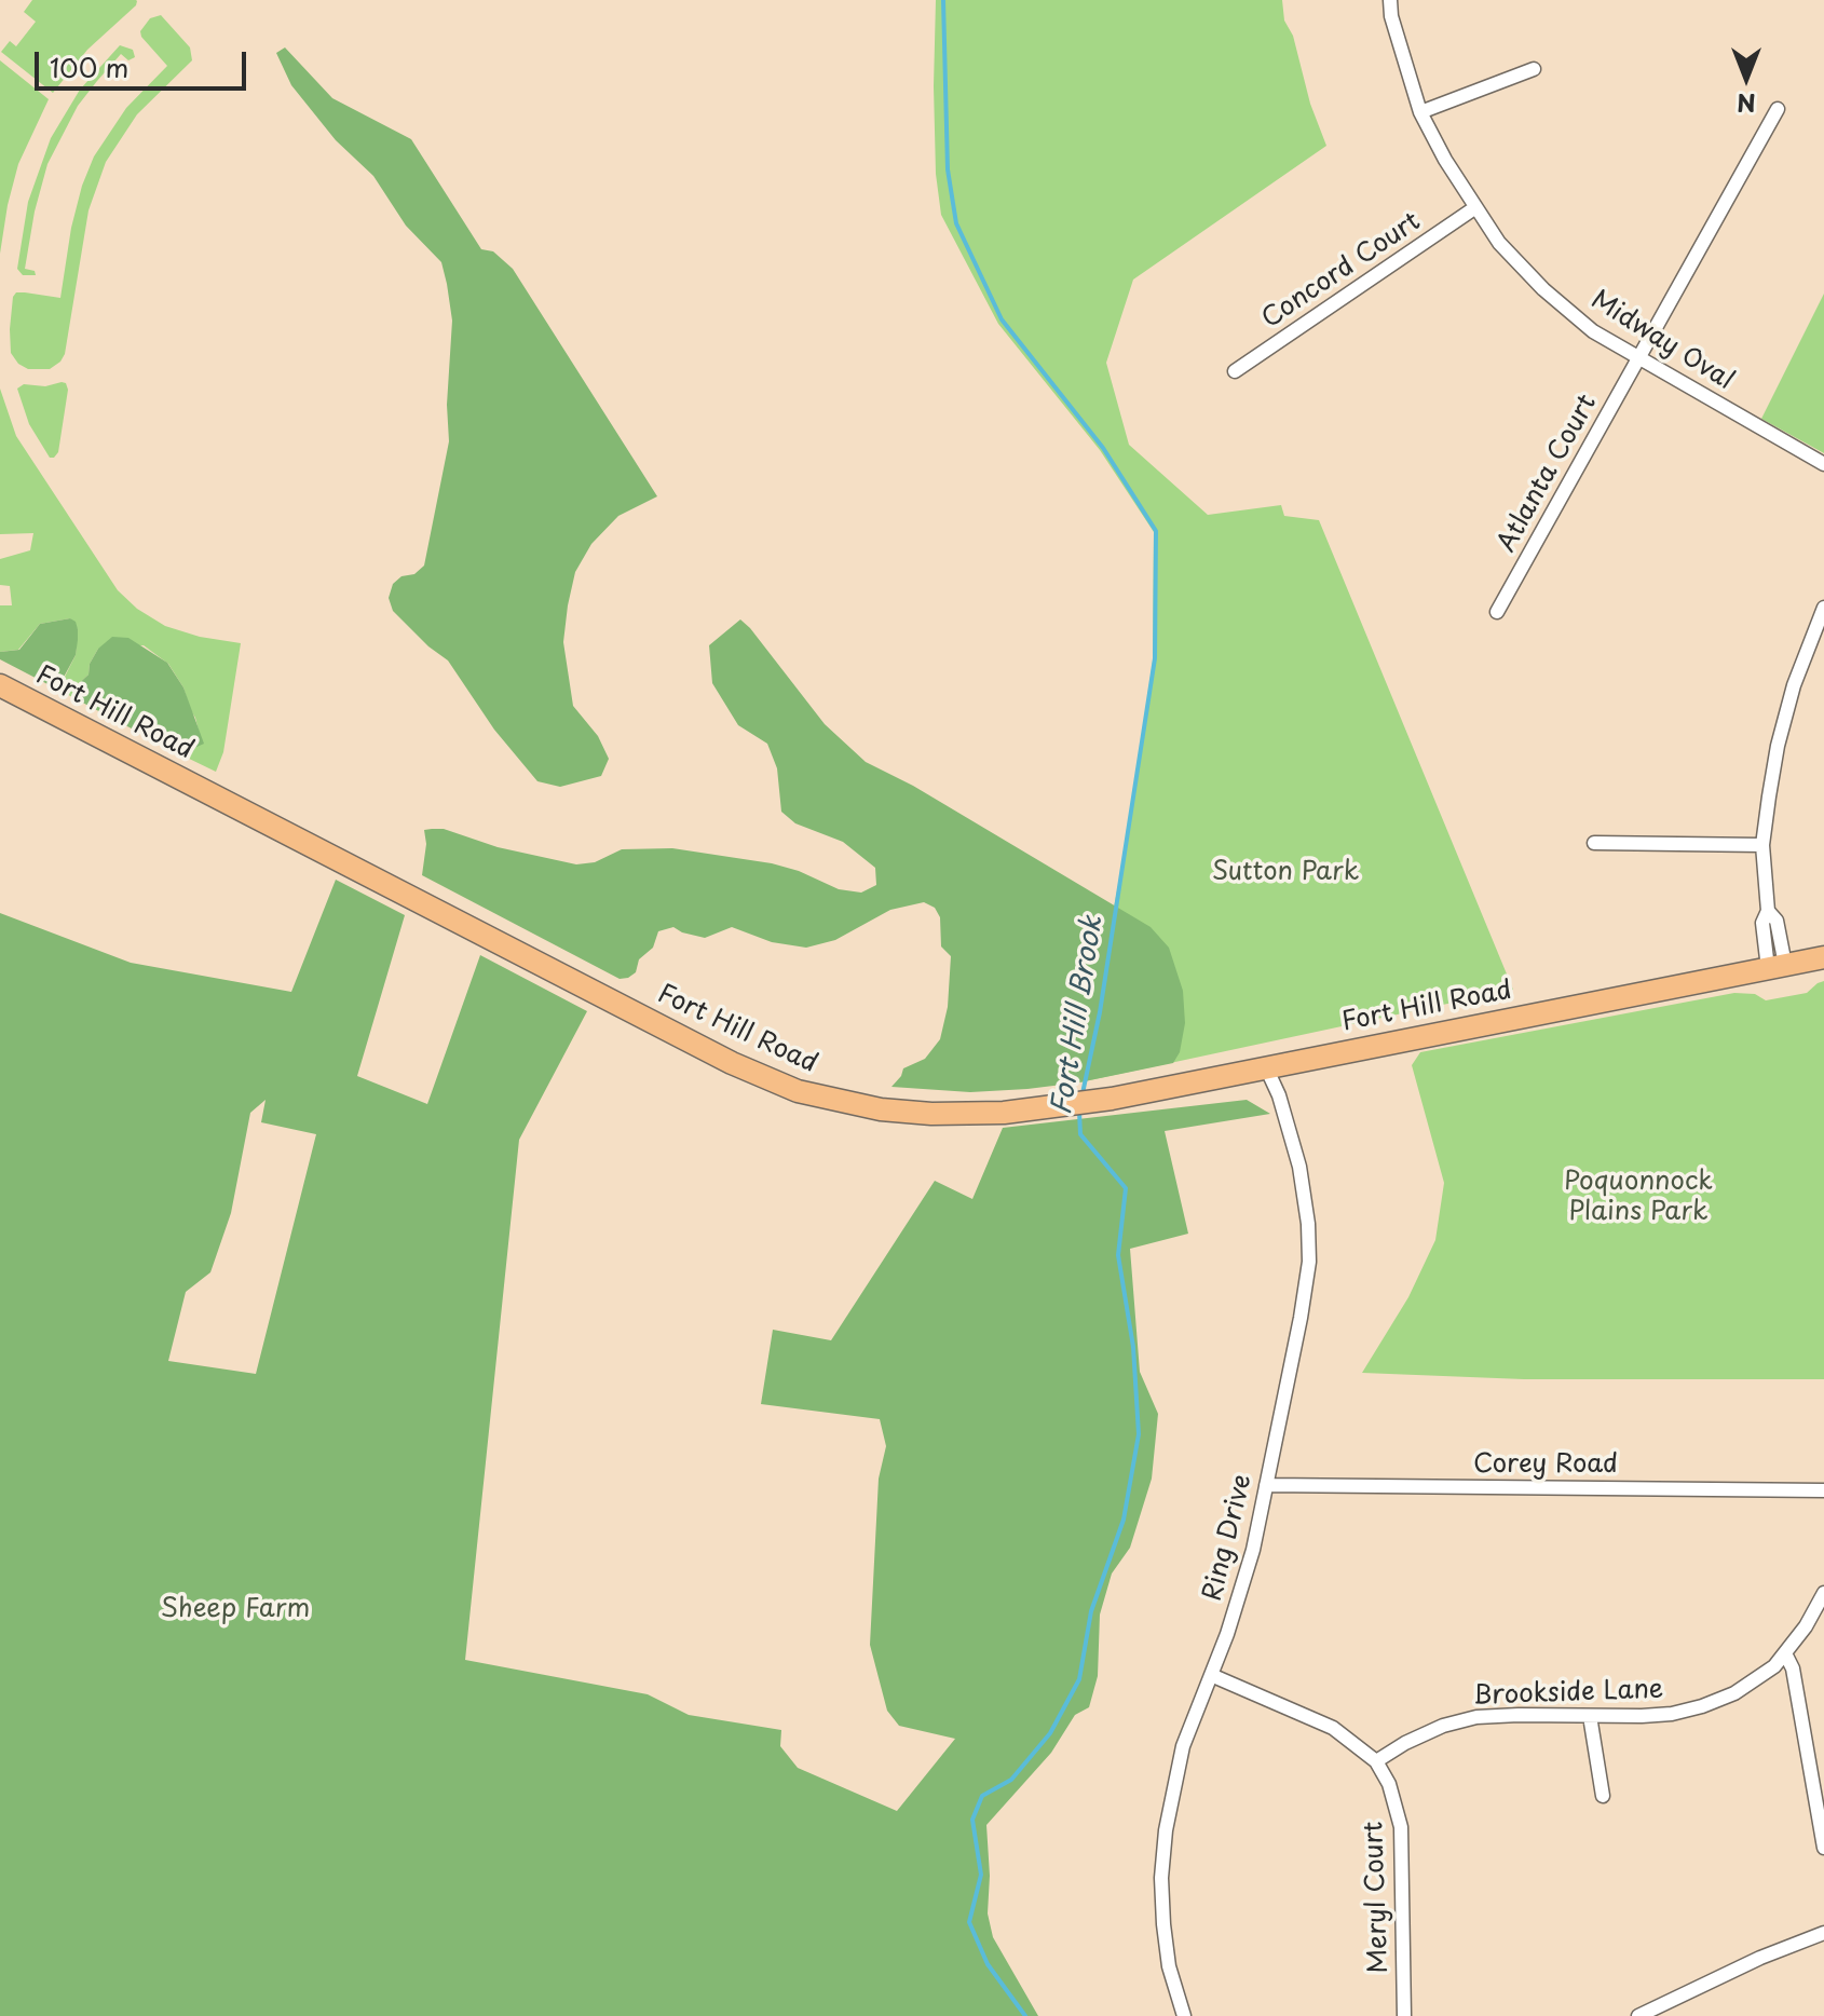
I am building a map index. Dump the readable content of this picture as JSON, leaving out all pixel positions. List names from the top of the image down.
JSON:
{
  "streets": {
    "main road": ["Fort Hill Road"],
    "street": [
      "Concord Court",
      "Midway Oval",
      "Atlanta Court",
      "Corey Road",
      "Ring Drive",
      "Brookside Lane",
      "Meryl Court"
    ]
  },
  "crossings": [
    ["Concord Court", "Midway Oval"],
    ["Midway Oval", "Atlanta Court"],
    ["Fort Hill Road", "Ring Drive"],
    ["Corey Road", "Ring Drive"],
    ["Ring Drive", "Meryl Court"],
    ["Brookside Lane", "Meryl Court"]
  ],
  "water": ["Fort Hill Brook"],
  "parks": ["Sutton Park", "Poquonnock Plains Park", "Sheep Farm"],
  "scale_bar": "100 m",
  "north": "bottom"
}
